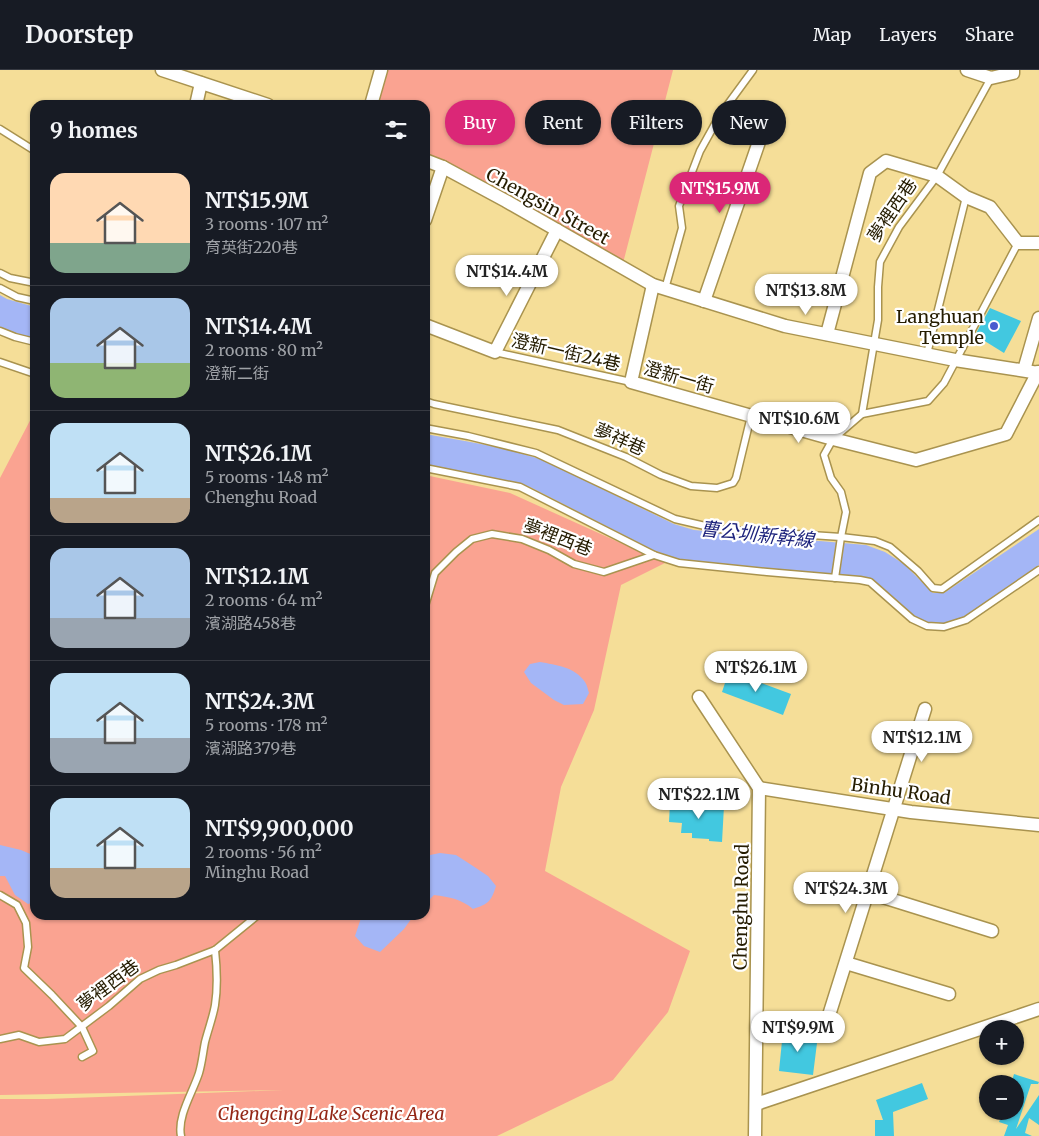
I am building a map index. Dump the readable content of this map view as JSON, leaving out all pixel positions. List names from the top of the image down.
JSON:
{
  "streets": {
    "street": [
      "Chengsin Street",
      "夢裡西巷",
      "澄新一街",
      "Binhu Road",
      "Chenghu Road"
    ],
    "lane": ["澄新一街24巷", "夢祥巷"]
  },
  "crossings": [
    ["Chengsin Street", "夢裡西巷"],
    ["Chengsin Street", "澄新一街"],
    ["澄新一街24巷", "澄新一街"],
    ["澄新一街", "夢祥巷"],
    ["Binhu Road", "Chenghu Road"]
  ],
  "water": ["曹公圳新幹線"],
  "parks": ["Chengcing Lake Scenic Area"],
  "places": ["Langhuan Temple"],
  "page": {
    "header": "Doorstep",
    "nav": ["Map", "Layers", "Share"],
    "chip": [
      "Buy",
      "Rent",
      "Filters",
      "New"
    ],
    "heading": "9 homes",
    "list": [
      {
        "name": "NT$15.9M",
        "note": "3 rooms · 107 m² · 育英街220巷"
      },
      {
        "name": "NT$14.4M",
        "note": "2 rooms · 80 m² · 澄新二街"
      },
      {
        "name": "NT$26.1M",
        "note": "5 rooms · 148 m² · Chenghu Road"
      },
      {
        "name": "NT$12.1M",
        "note": "2 rooms · 64 m² · 濱湖路458巷"
      },
      {
        "name": "NT$24.3M",
        "note": "5 rooms · 178 m² · 濱湖路379巷"
      },
      {
        "name": "NT$9,900,000",
        "note": "2 rooms · 56 m² · Minghu Road"
      }
    ],
    "price": [
      "NT$15.9M",
      "NT$14.4M",
      "NT$13.8M",
      "NT$10.6M",
      "NT$26.1M",
      "NT$12.1M",
      "NT$22.1M",
      "NT$24.3M",
      "NT$9.9M"
    ],
    "map_buttons": ["+", "−"]
  }
}
